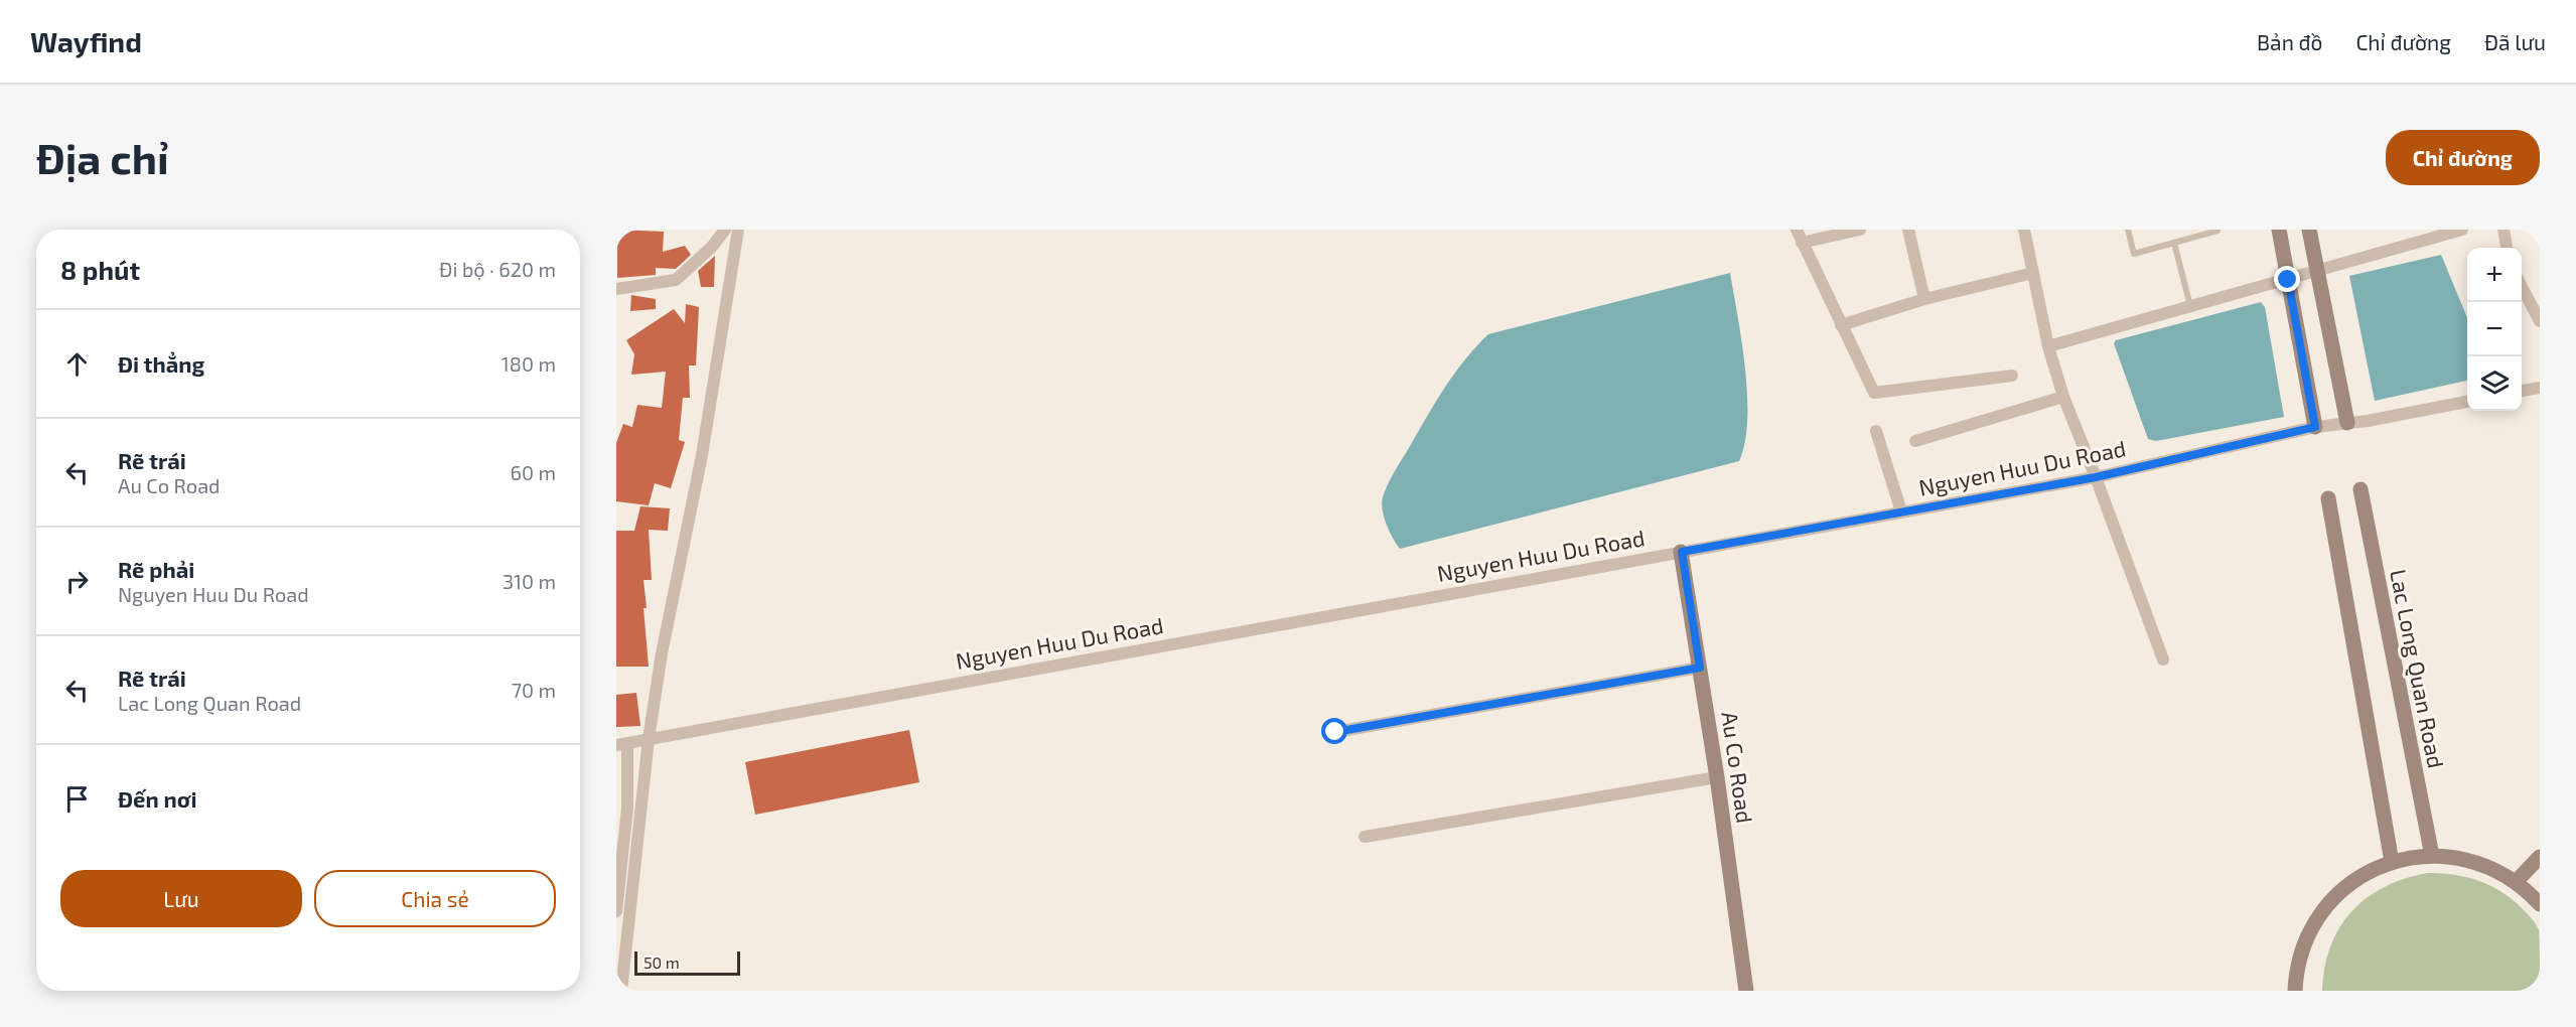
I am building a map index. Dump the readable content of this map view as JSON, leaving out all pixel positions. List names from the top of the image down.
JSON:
{
  "streets": {
    "main road": ["Lac Long Quan Road", "Au Co Road"],
    "street": ["Nguyen Huu Du Road"]
  },
  "crossings": [
    ["Nguyen Huu Du Road", "Au Co Road"]
  ],
  "scale_bar": "50 m",
  "page": {
    "header": "Wayfind",
    "nav": ["Bản đồ", "Chỉ đường", "Đã lưu"],
    "buttons": [
      "Chỉ đường",
      ["Lưu", "Chia sẻ"]
    ],
    "title": "Địa chỉ",
    "heading": ["8 phút", "Đi bộ · 620 m"],
    "map_buttons": ["+", "−"],
    "list": [
      ["Đi thẳng", "180 m"],
      ["Rẽ trái", "Au Co Road", "60 m"],
      ["Rẽ phải", "Nguyen Huu Du Road", "310 m"],
      ["Rẽ trái", "Lac Long Quan Road", "70 m"],
      "Đến nơi"
    ],
    "scale": "50 m"
  }
}
